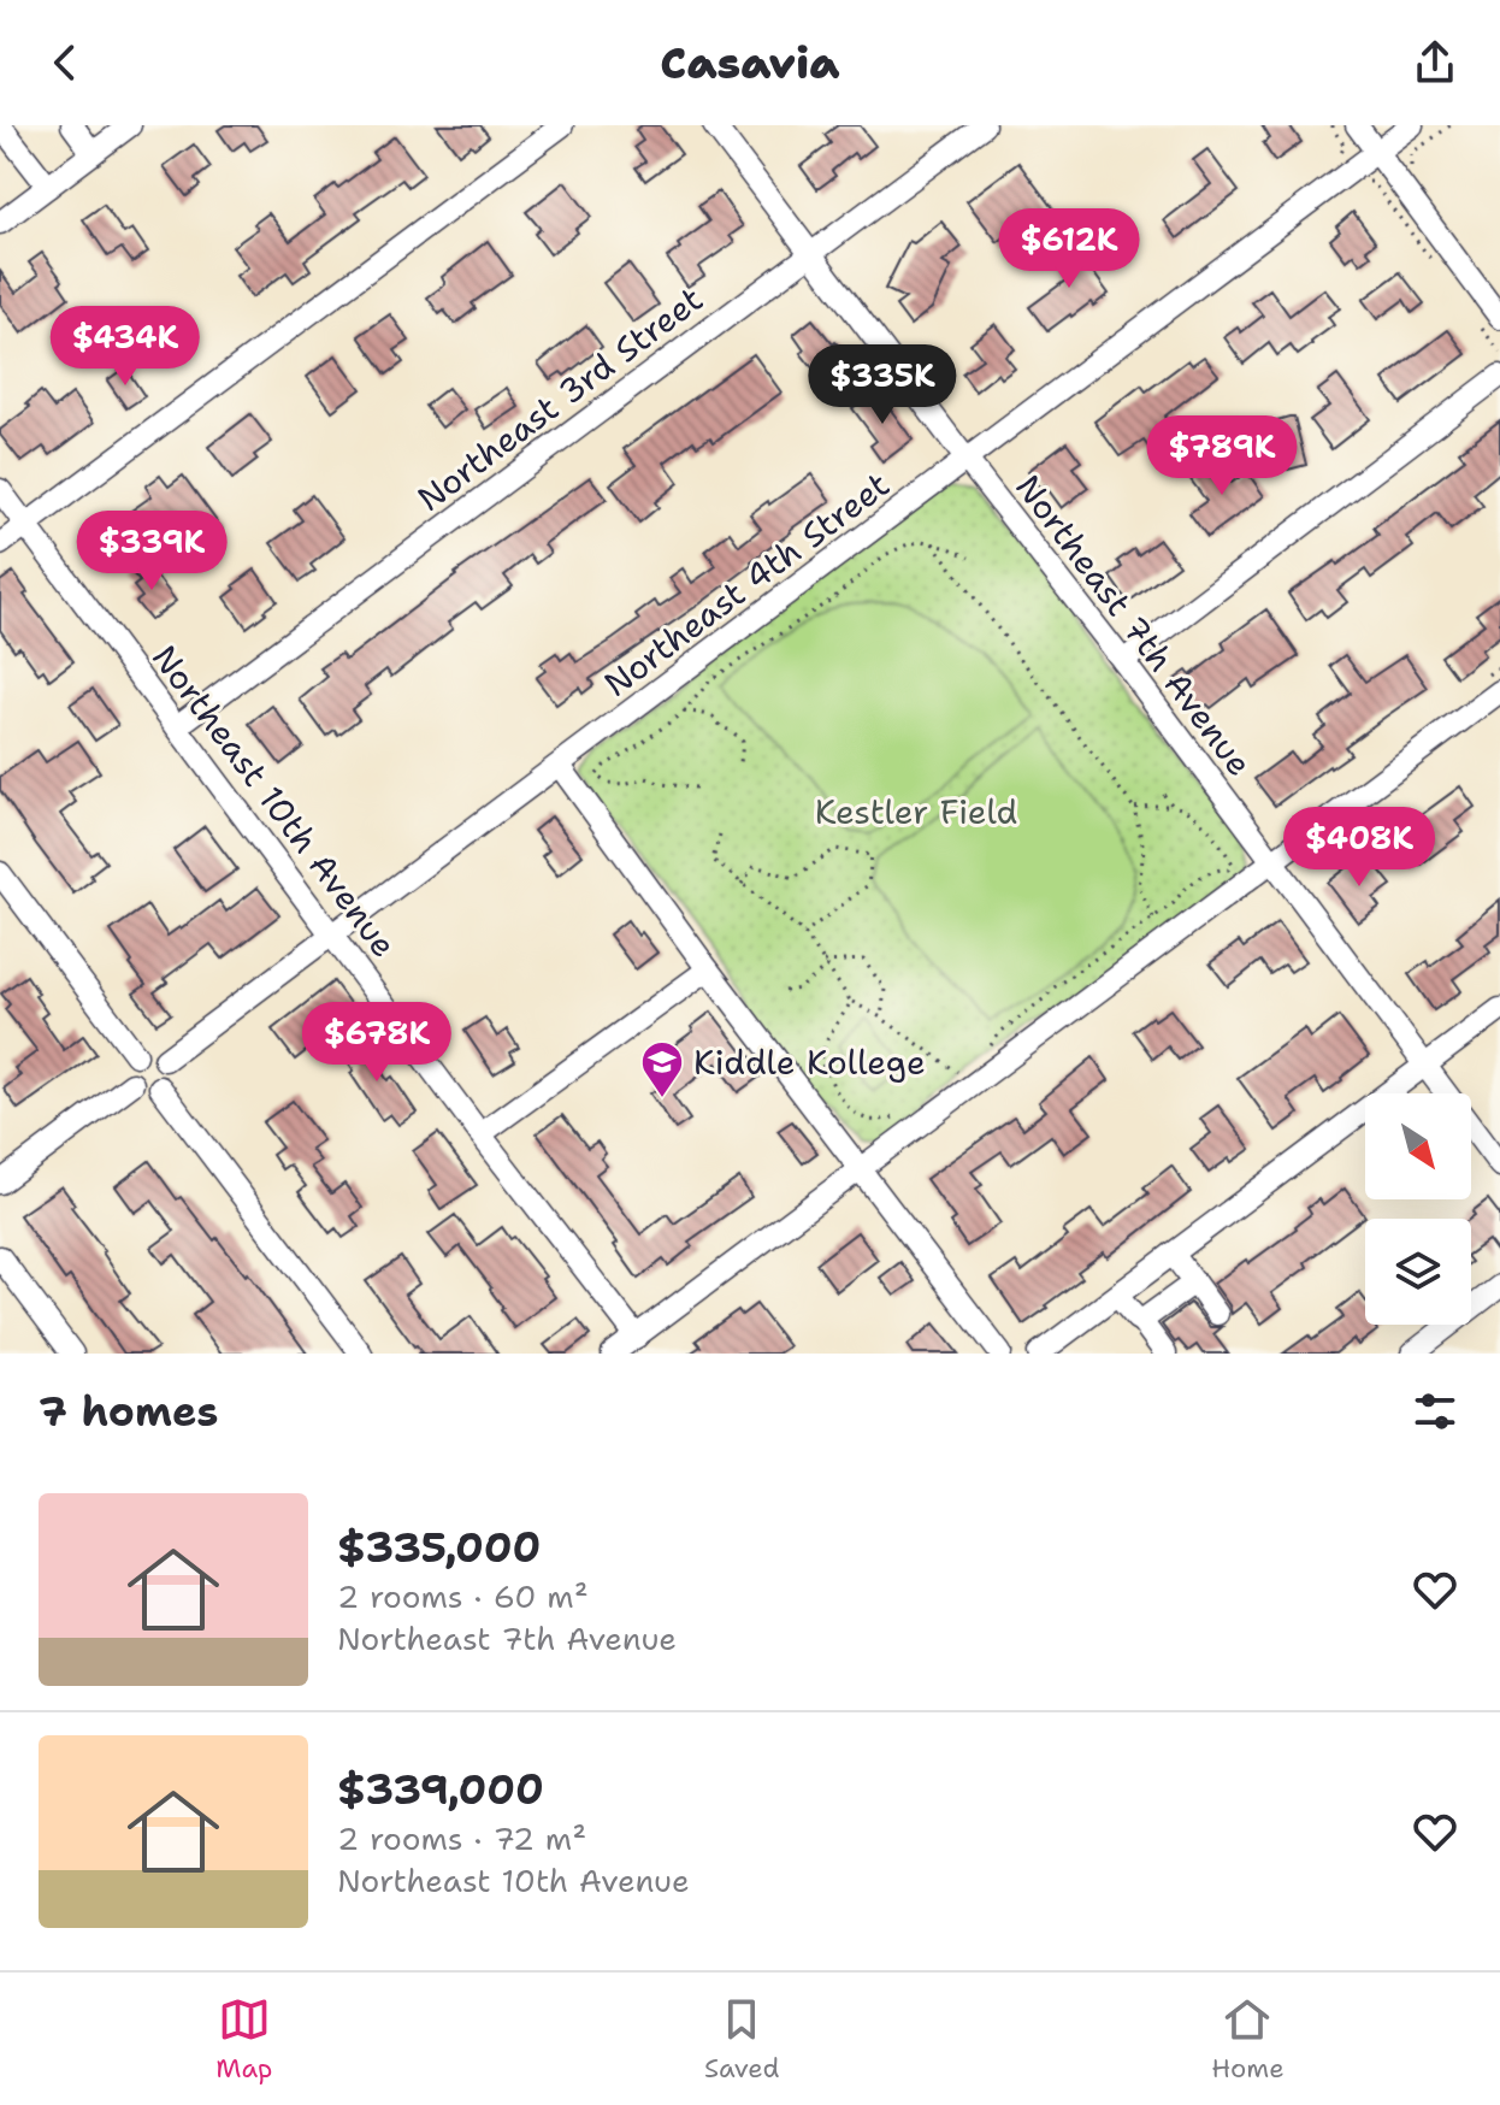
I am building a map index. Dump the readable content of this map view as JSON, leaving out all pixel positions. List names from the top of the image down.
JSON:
{
  "streets": {
    "street": [
      "Northeast 3rd Street",
      "Northeast 4th Street",
      "Northeast 7th Avenue",
      "Northeast 10th Avenue"
    ]
  },
  "crossings": [
    ["Northeast 3rd Street", "Northeast 7th Avenue"],
    ["Northeast 3rd Street", "Northeast 10th Avenue"],
    ["Northeast 4th Street", "Northeast 7th Avenue"],
    ["Northeast 4th Street", "Northeast 10th Avenue"]
  ],
  "parks": ["Kestler Field"],
  "places": {
    "school or university": ["Kiddle Kollege"]
  },
  "north": "bottom right",
  "page": {
    "header": "Casavia",
    "price": [
      "$612K",
      "$434K",
      "$335K",
      "$789K",
      "$339K",
      "$408K",
      "$678K"
    ],
    "heading": "7 homes",
    "list": [
      {
        "name": "$335,000",
        "note": "2 rooms · 60 m² · Northeast 7th Avenue"
      },
      {
        "name": "$339,000",
        "note": "2 rooms · 72 m² · Northeast 10th Avenue"
      }
    ],
    "tabs": ["Map", "Saved", "Home"]
  }
}
